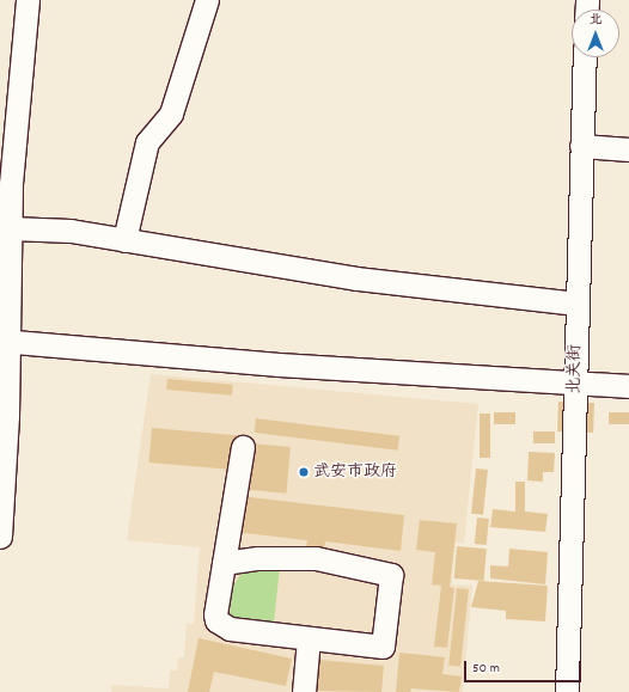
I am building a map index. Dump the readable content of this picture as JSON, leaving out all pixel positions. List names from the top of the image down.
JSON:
{
  "streets": {
    "street": ["北关街"]
  },
  "places": ["武安市政府"],
  "scale_bar": "50 m",
  "north": "top"
}
